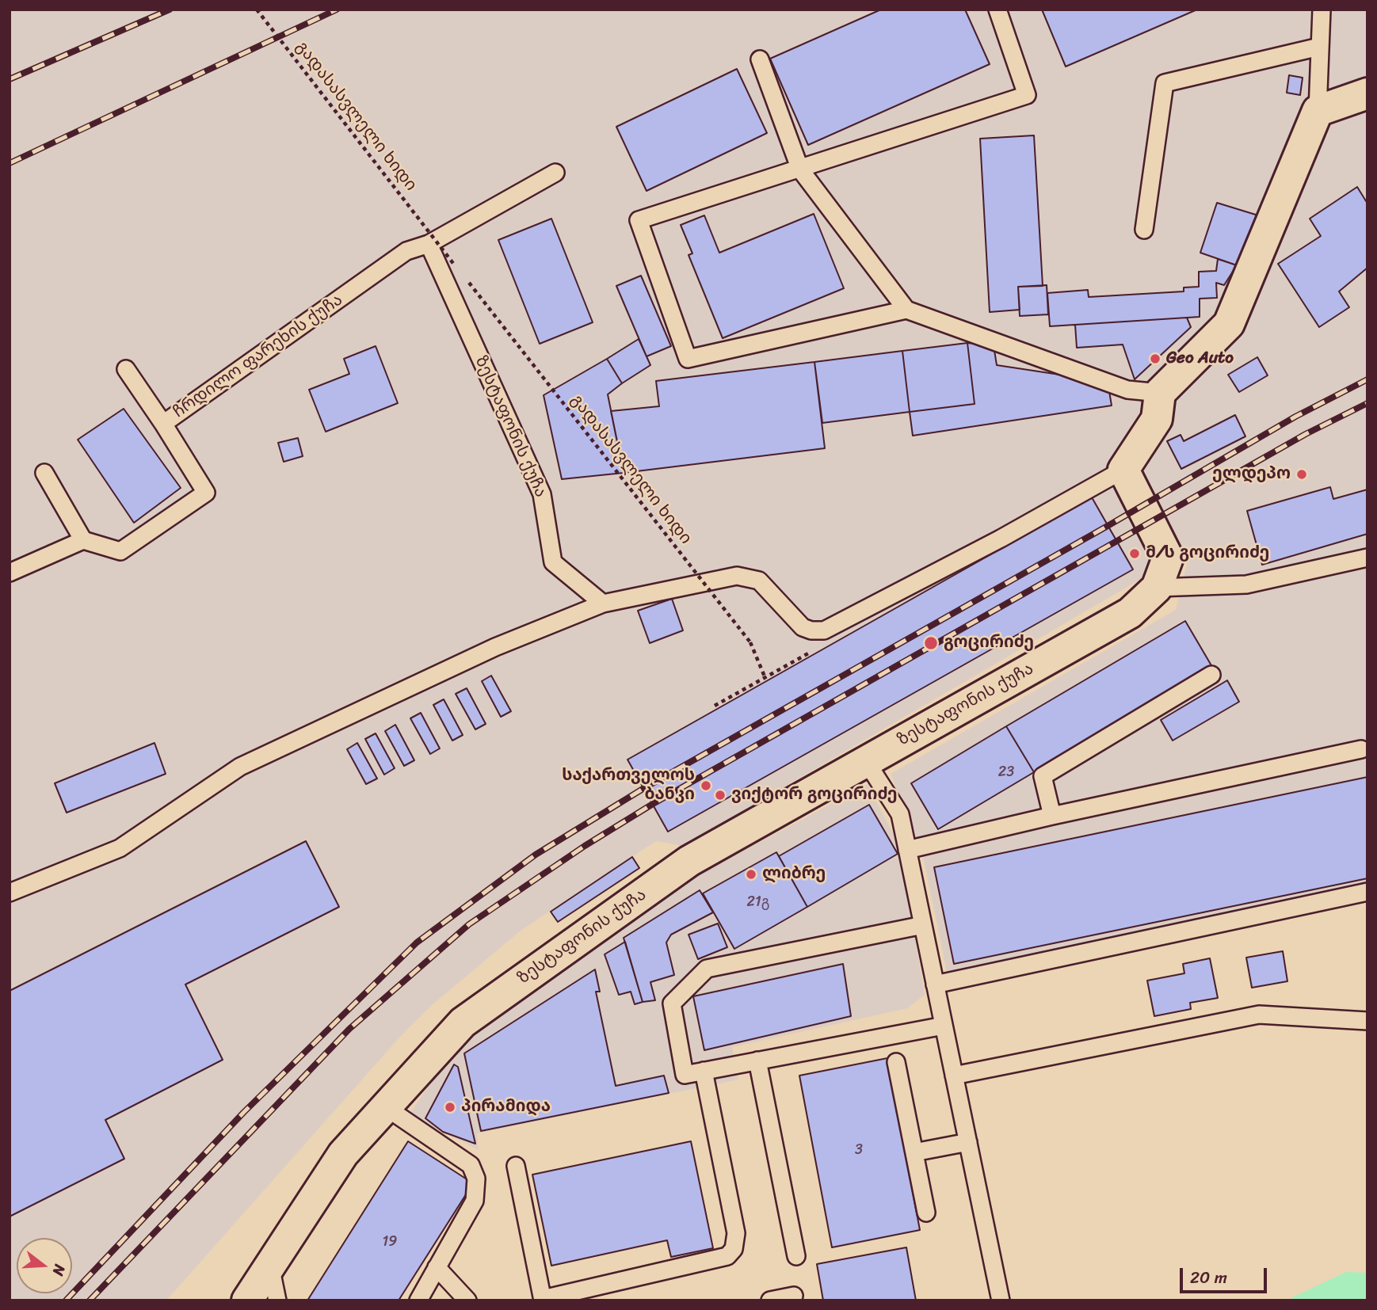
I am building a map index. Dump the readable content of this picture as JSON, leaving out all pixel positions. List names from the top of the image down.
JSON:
{
  "streets": {
    "street": ["ზესტაფონის ქუჩა"],
    "lane": ["ჩრდილო ფარეხის ქუჩა"],
    "path": ["გადასასვლელი ხიდი"]
  },
  "crossings": [
    ["ჩრდილო ფარეხის ქუჩა", "ზესტაფონის ქუჩა"]
  ],
  "places": [
    "Geo Auto",
    "ელდეპო",
    "მ/ს გოცირიძე",
    "გოცირიძე",
    "საქართველოს ბანკი",
    "ვიქტორ გოცირიძე",
    "ლიბრე",
    "პირამიდა"
  ],
  "house_numbers": [
    "23",
    "21გ",
    "3",
    "19"
  ],
  "scale_bar": "20 m",
  "north": "right"
}
